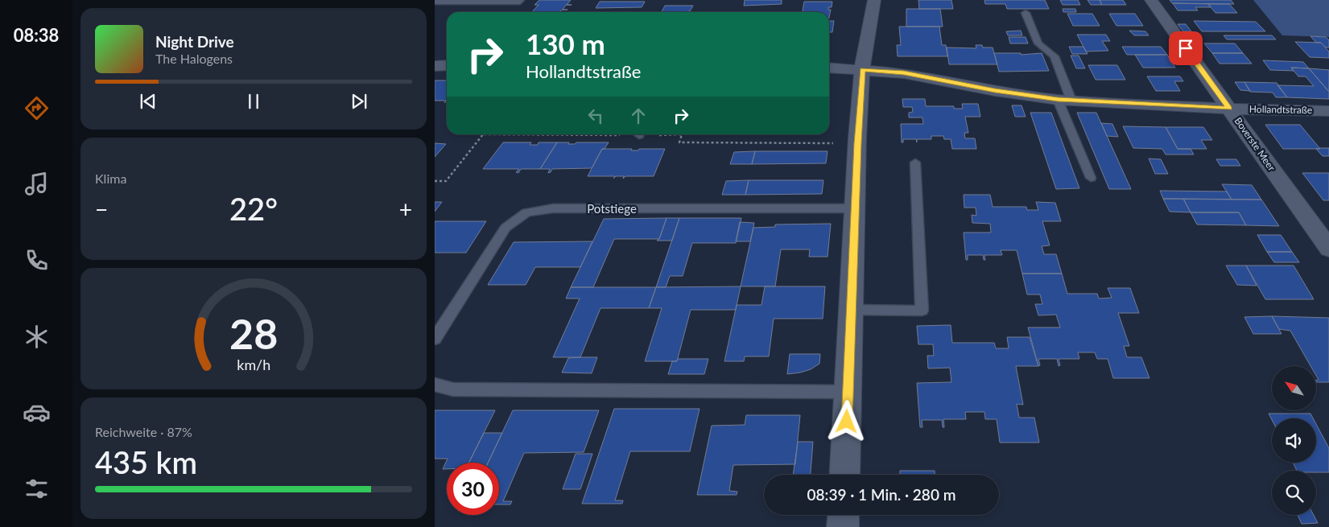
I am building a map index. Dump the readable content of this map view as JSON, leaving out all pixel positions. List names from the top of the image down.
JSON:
{
  "streets": {
    "street": ["Hollandtstraße", "Boverste Meer"],
    "lane": ["Potstiege"]
  },
  "crossings": [
    ["Hollandtstraße", "Boverste Meer"]
  ],
  "north": "top left",
  "page": {
    "tabs": "08:38",
    "turn": ["130 m", "Hollandtstraße"],
    "song": ["Night Drive", "The Halogens"],
    "tile": [
      "Klima",
      ["Reichweite · 87%", "435 km"]
    ],
    "heat": ["−", "22°", "+"],
    "limit": "30",
    "trip": "08:39 · 1 Min. · 280 m",
    "gauge": ["28", "km/h"]
  }
}
